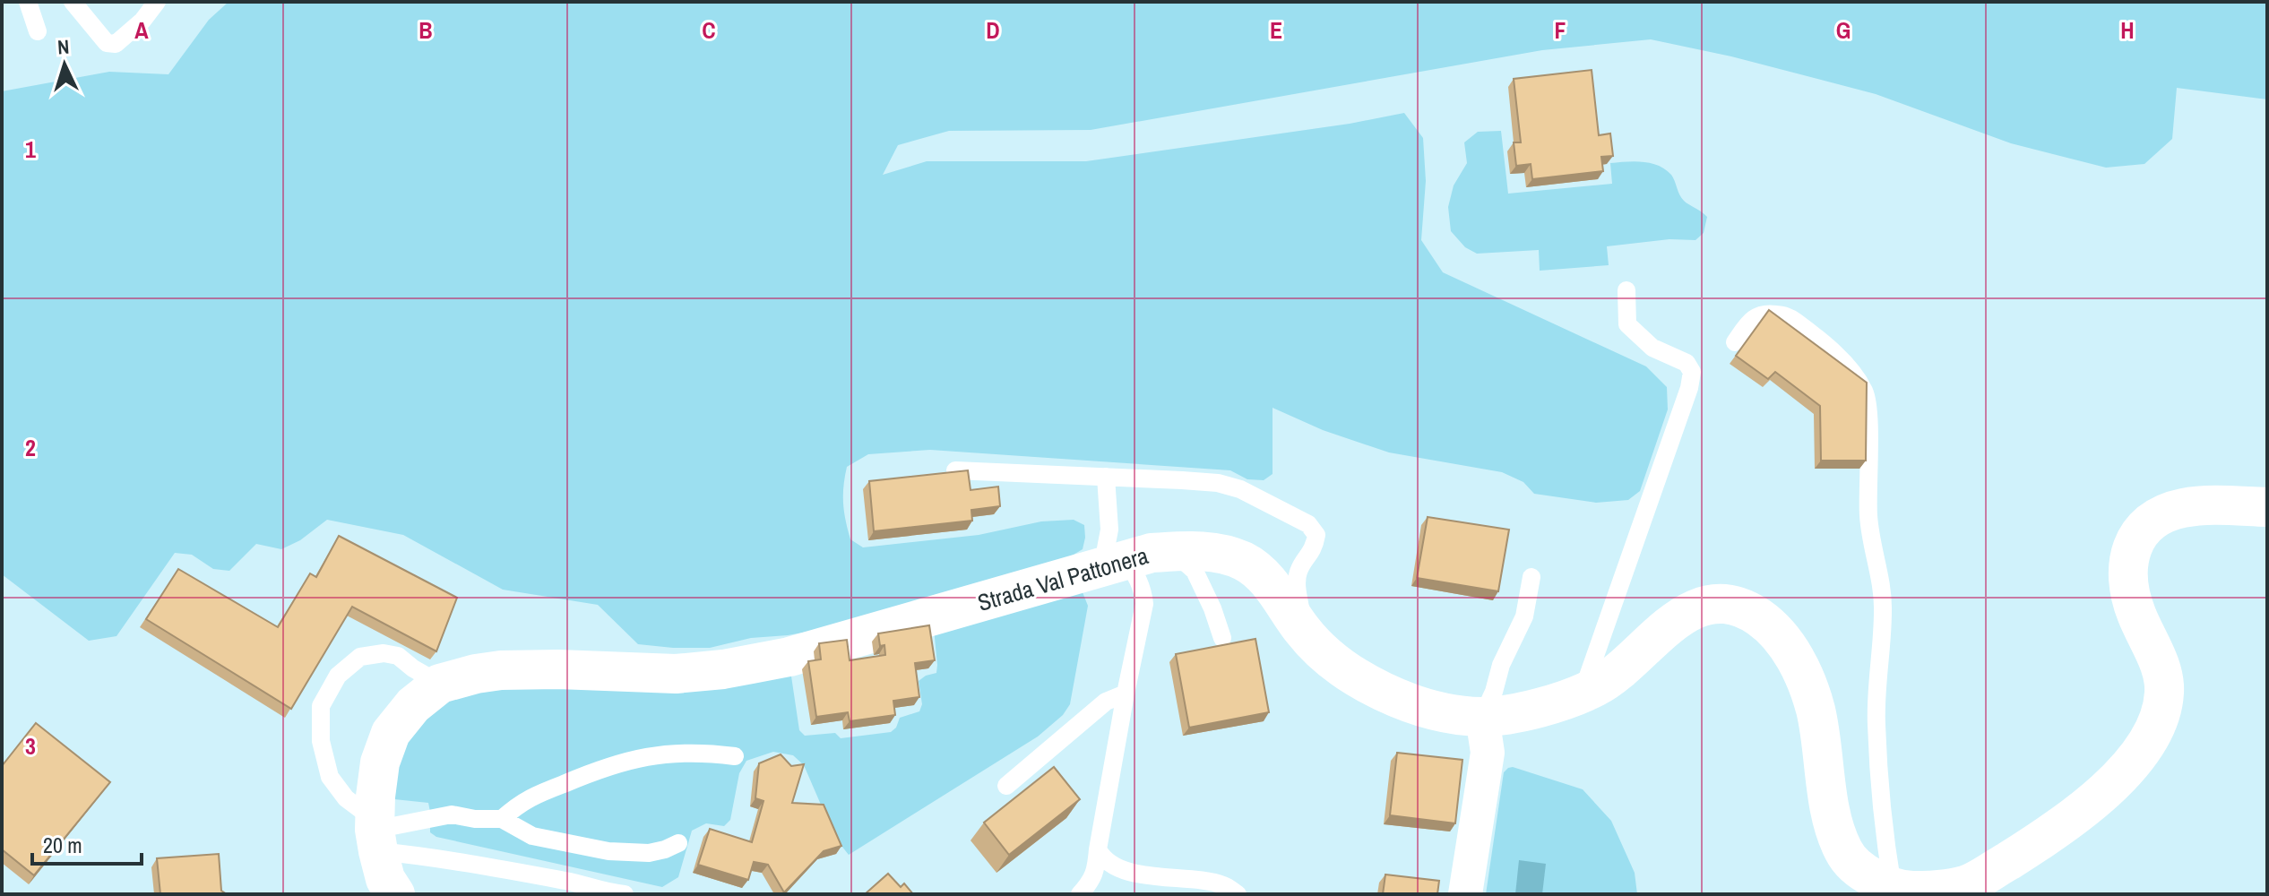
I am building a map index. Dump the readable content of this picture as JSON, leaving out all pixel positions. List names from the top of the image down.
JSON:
{
  "streets": {
    "street": ["Strada Val Pattonera"]
  },
  "scale_bar": "20 m",
  "north": "top",
  "grid": {
    "columns": [
      "A",
      "B",
      "C",
      "D",
      "E",
      "F",
      "G",
      "H"
    ],
    "rows": ["1", "2", "3"]
  }
}
